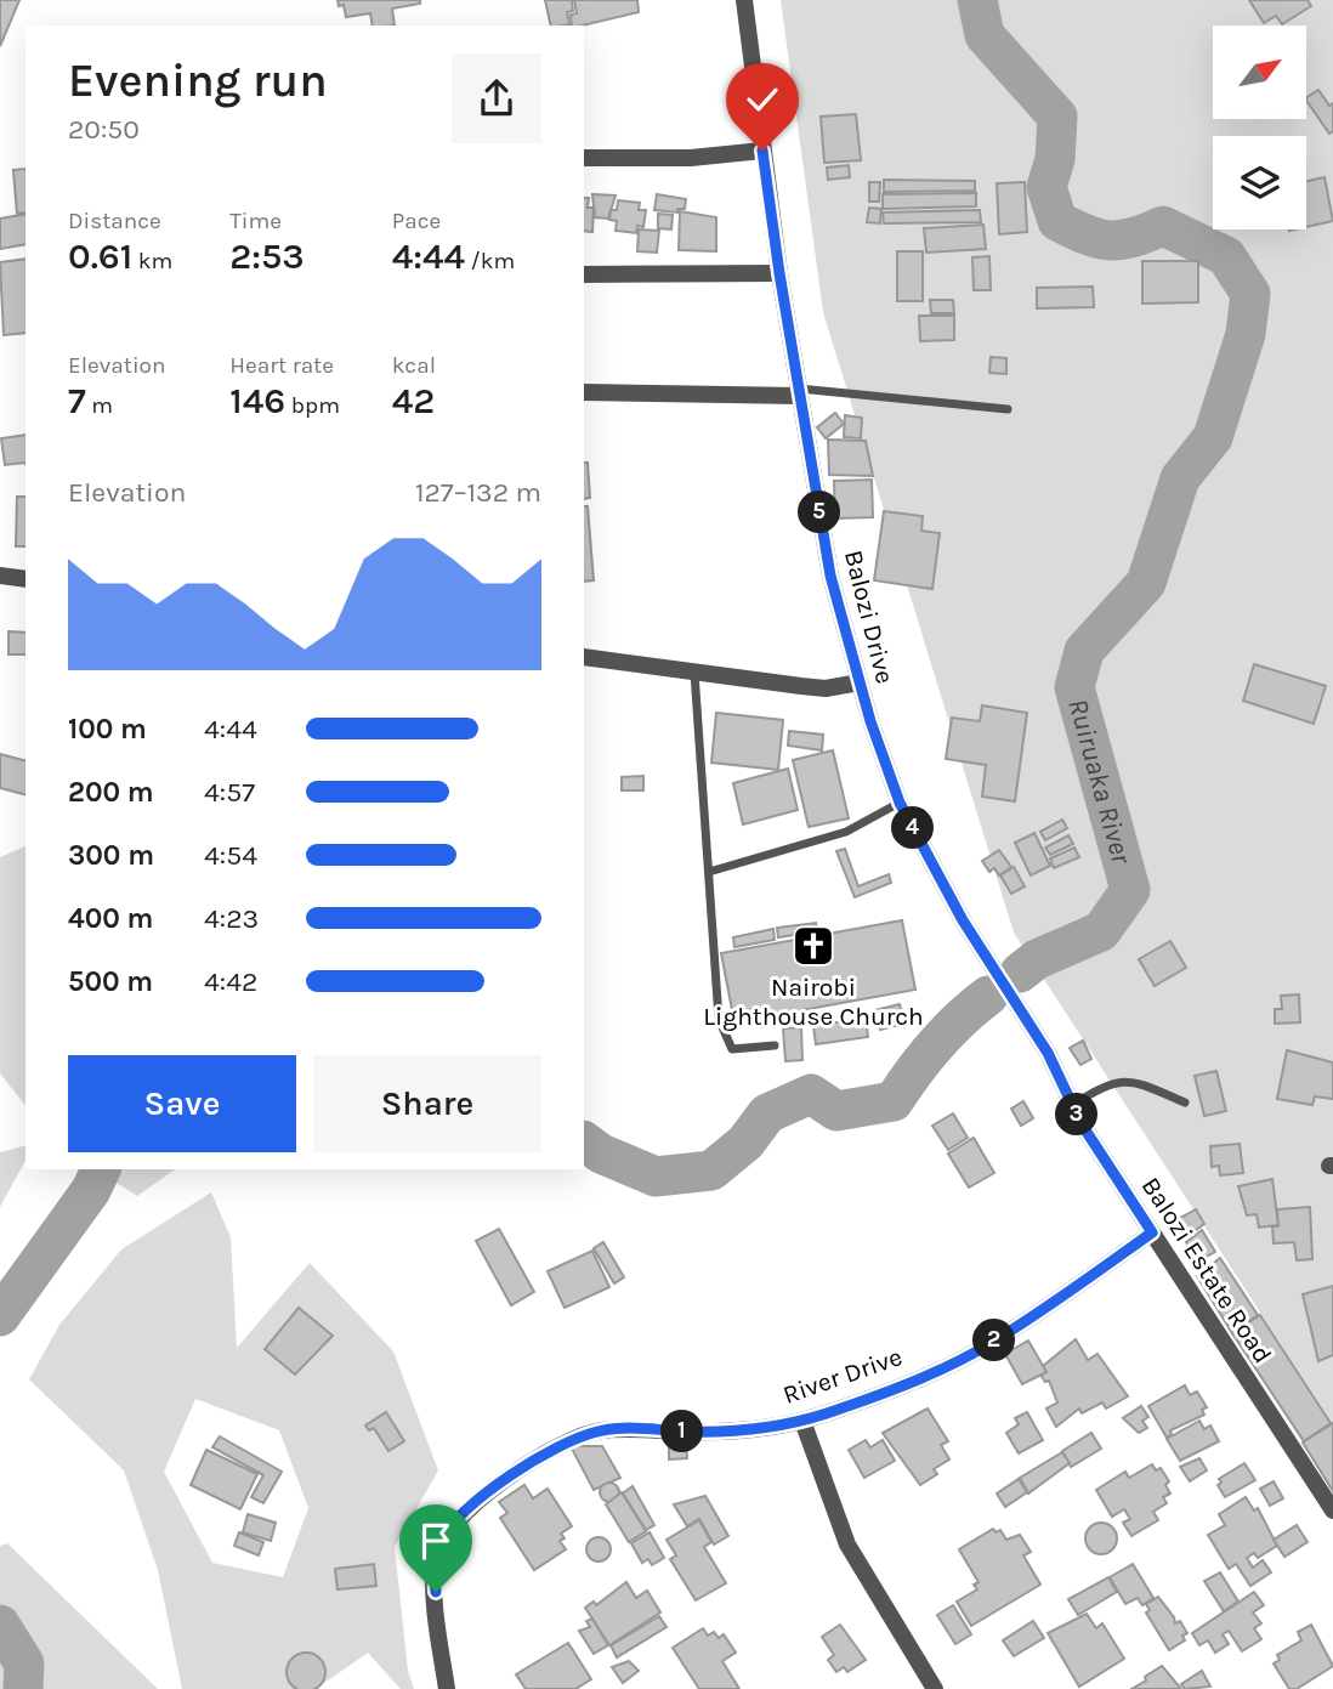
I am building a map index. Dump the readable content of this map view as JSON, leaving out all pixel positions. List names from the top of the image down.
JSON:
{
  "streets": {
    "street": ["Balozi Drive", "Balozi Estate Road", "River Drive"]
  },
  "crossings": [
    ["Balozi Drive", "Balozi Estate Road"],
    ["Balozi Estate Road", "River Drive"]
  ],
  "water": ["Ruiruaka River"],
  "places": {
    "church": ["Nairobi Lighthouse Church"]
  },
  "north": "top right",
  "page": {
    "heading": ["Evening run", "20:50"],
    "stats": [
      ["Distance", "0.61 km"],
      ["Time", "2:53"],
      ["Pace", "4:44 /km"],
      ["Elevation", "7 m"],
      ["Heart rate", "146 bpm"],
      ["kcal", "42"]
    ],
    "chart": ["Elevation", "127–132 m"],
    "pins": [
      "5",
      "4",
      "3",
      "2",
      "1"
    ],
    "list": [
      {
        "name": "100 m",
        "note": "4:44"
      },
      {
        "name": "200 m",
        "note": "4:57"
      },
      {
        "name": "300 m",
        "note": "4:54"
      },
      {
        "name": "400 m",
        "note": "4:23"
      },
      {
        "name": "500 m",
        "note": "4:42"
      }
    ],
    "buttons": ["Save", "Share"]
  }
}
